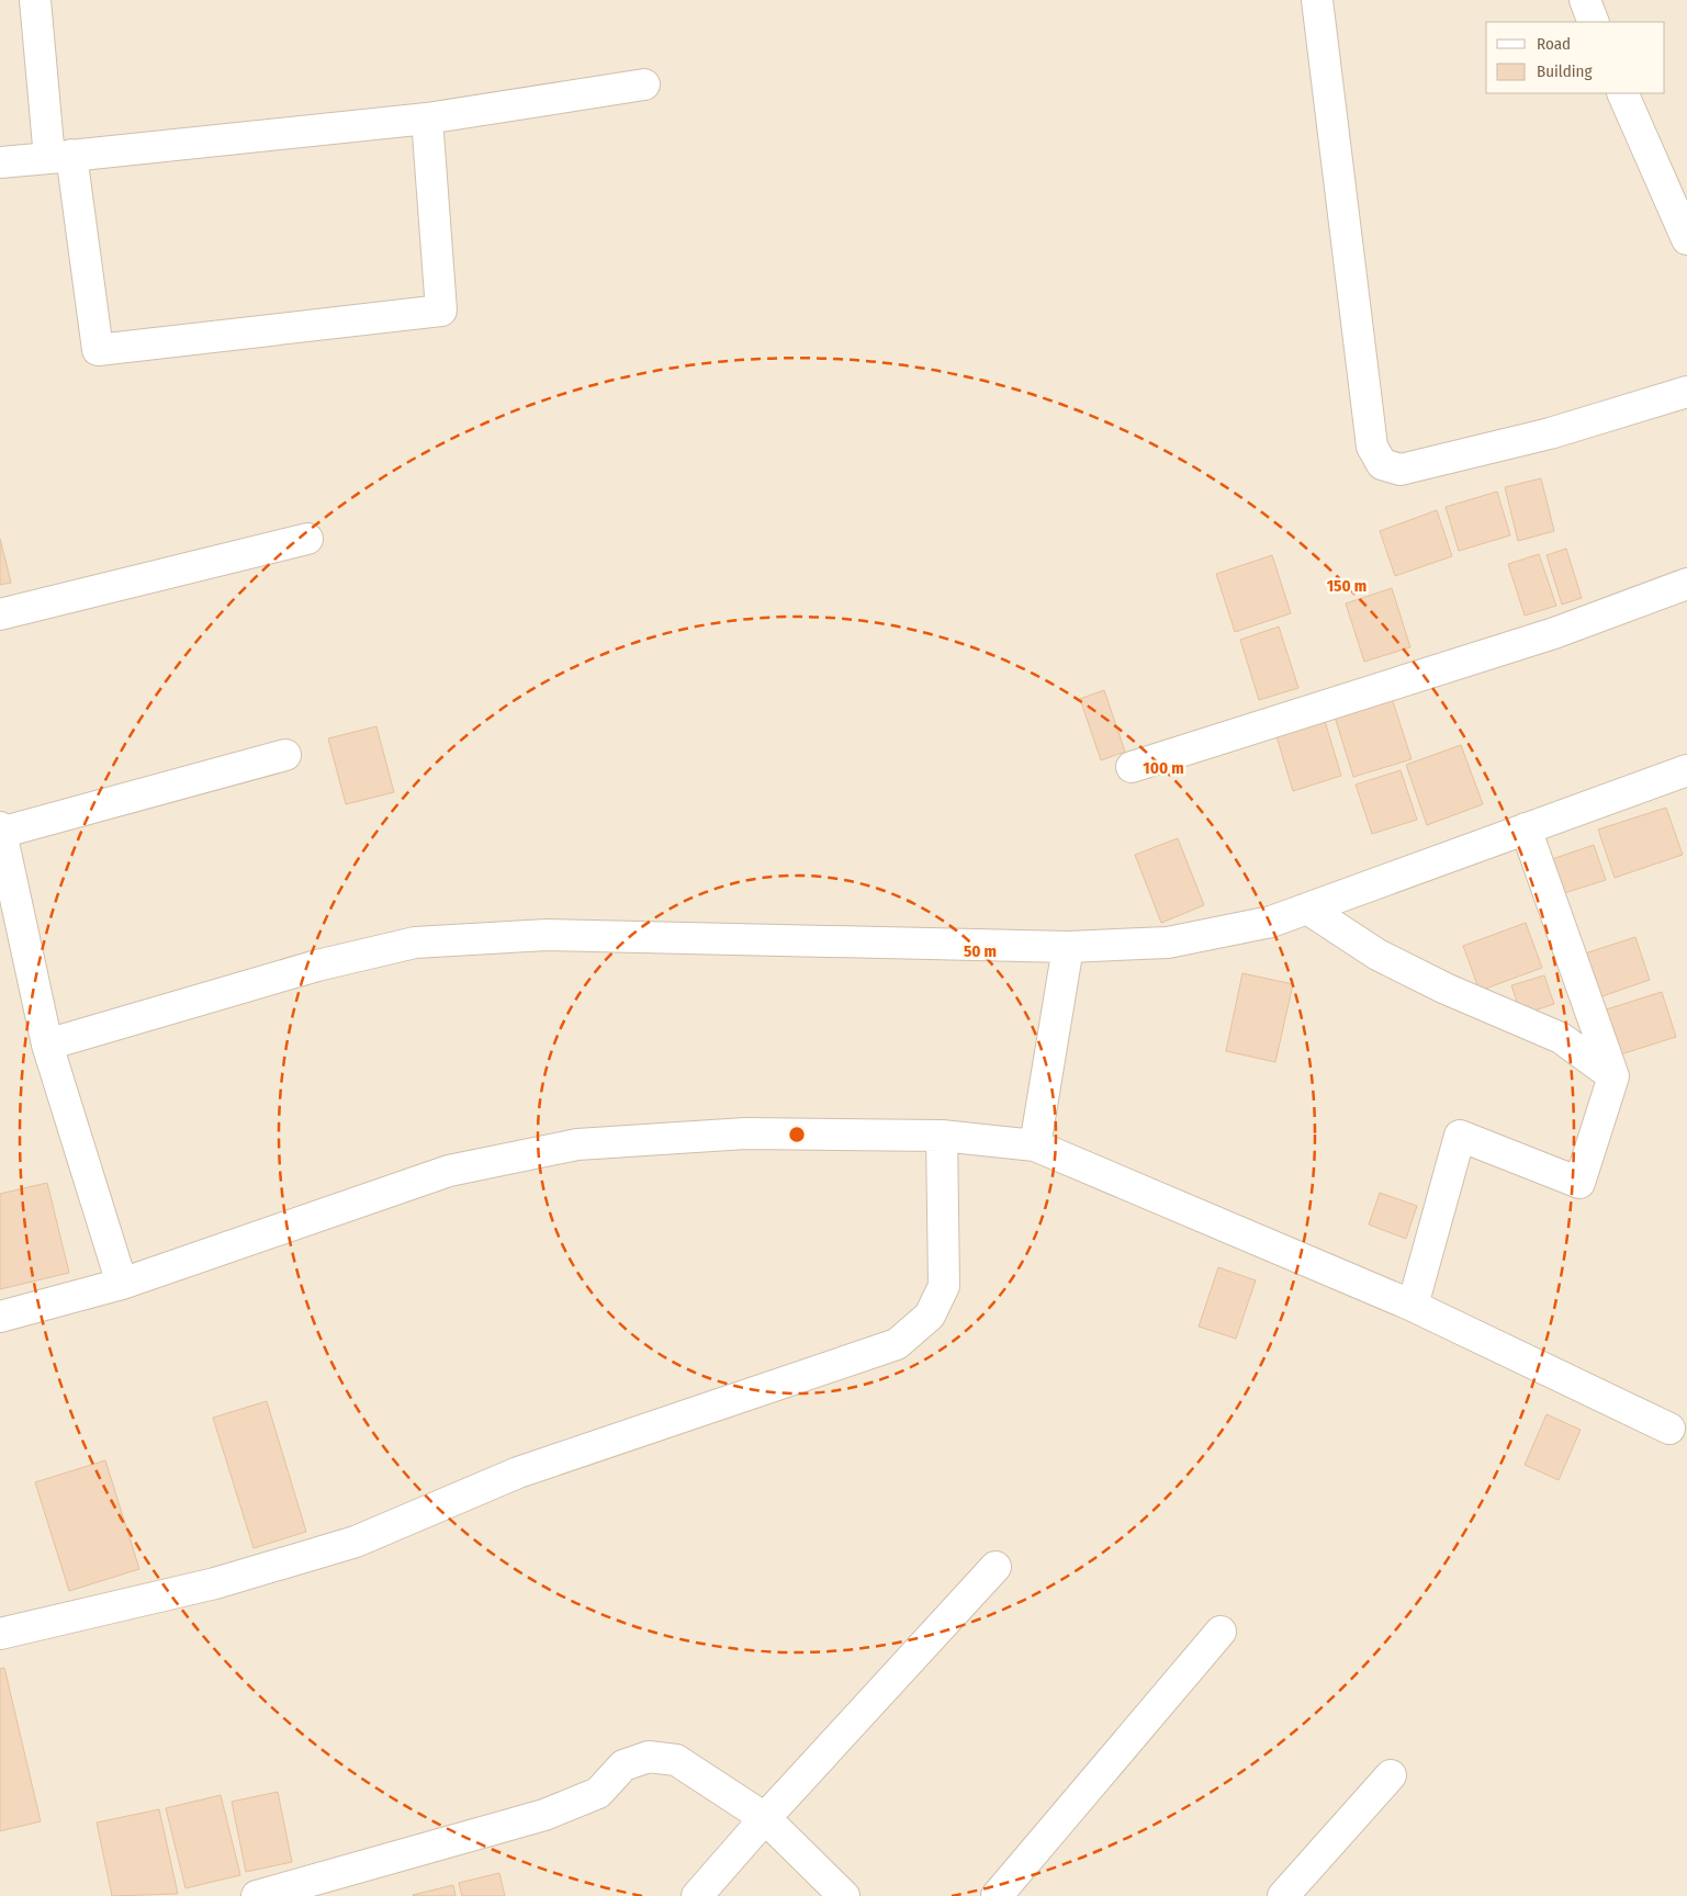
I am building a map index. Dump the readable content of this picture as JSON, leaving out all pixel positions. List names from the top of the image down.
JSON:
{
  "legend": ["Road", "Building"],
  "rings": ["150 m", "100 m", "50 m"]
}
